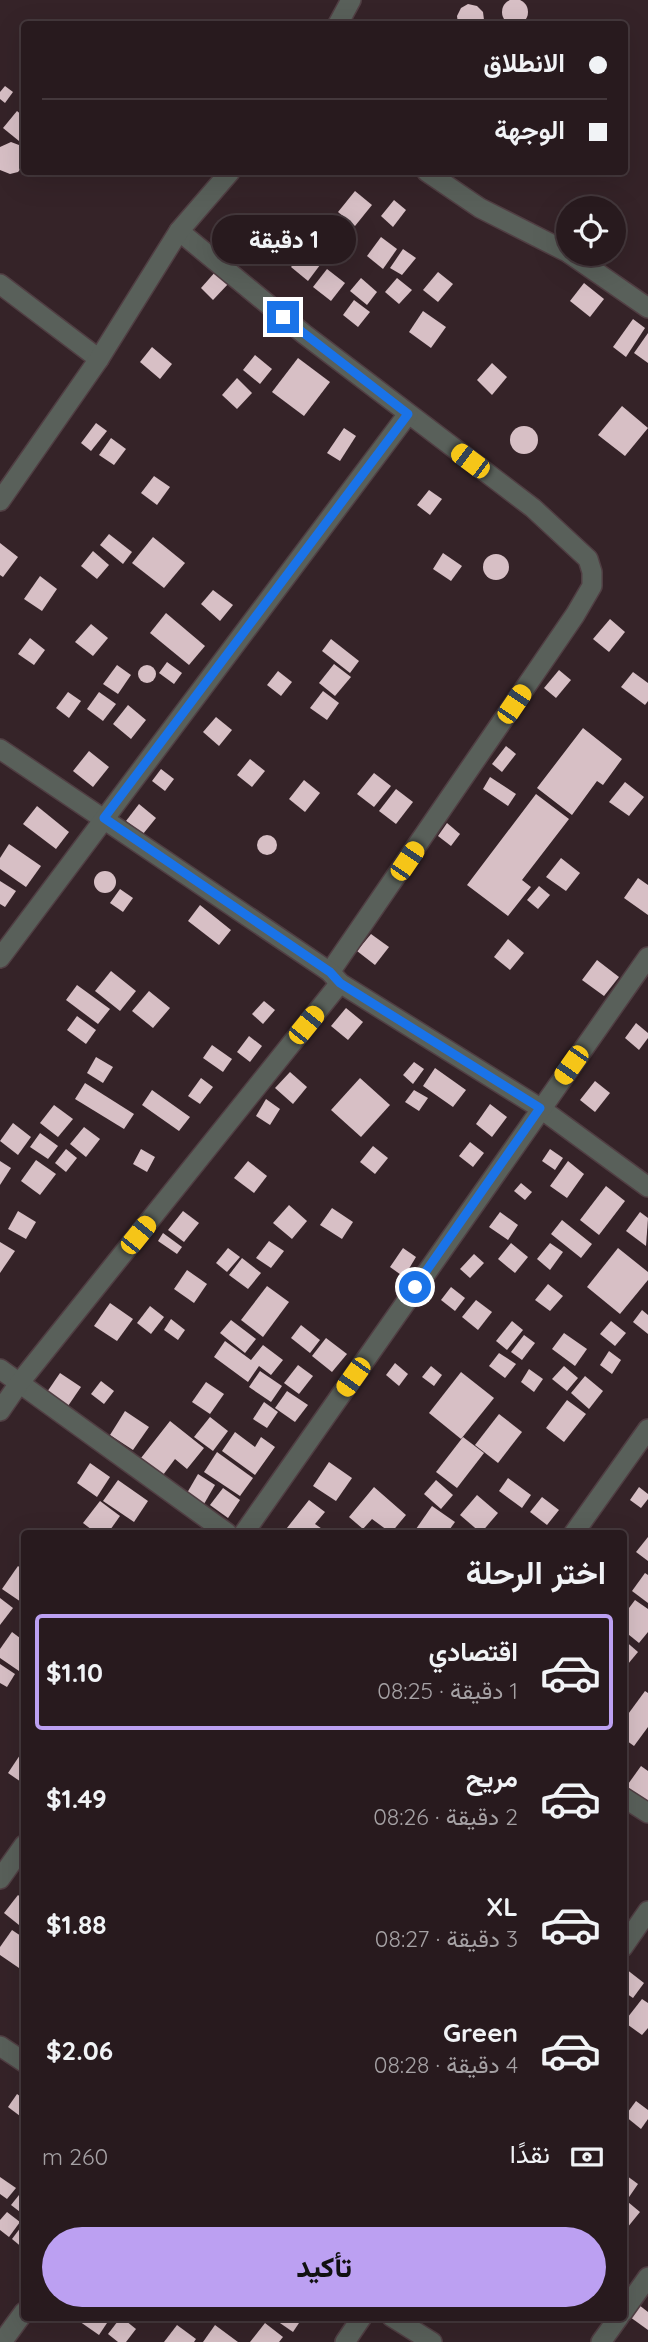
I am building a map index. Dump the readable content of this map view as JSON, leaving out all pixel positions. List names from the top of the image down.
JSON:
{
  "page": {
    "banner": ["الانطلاق", "الوجهة"],
    "bubble": "1 دقيقة",
    "heading": "اختر الرحلة",
    "list": [
      {
        "name": "اقتصادي",
        "note": "1 دقيقة · 08:25",
        "value": "$1.10"
      },
      {
        "name": "مريح",
        "note": "2 دقيقة · 08:26",
        "value": "$1.49"
      },
      {
        "name": "XL",
        "note": "3 دقيقة · 08:27",
        "value": "$1.88"
      },
      {
        "name": "Green",
        "note": "4 دقيقة · 08:28",
        "value": "$2.06"
      }
    ],
    "pay": ["نقدًا", "260 m"],
    "buttons": "تأكيد"
  }
}
